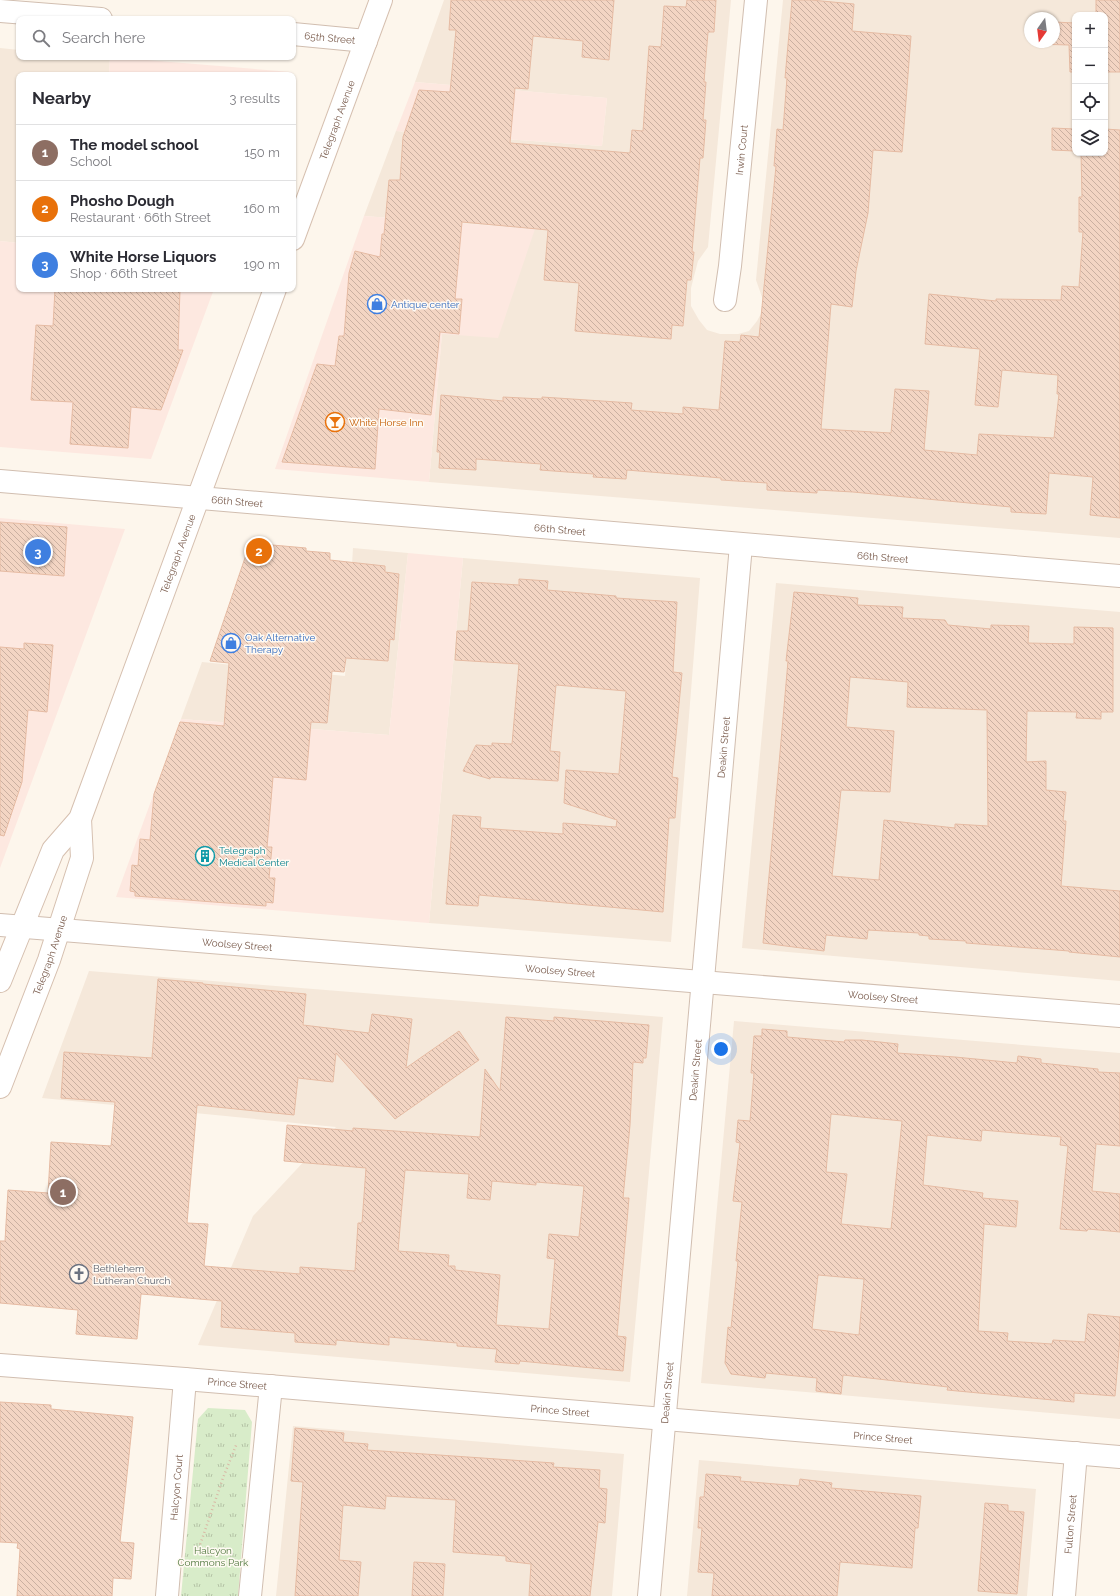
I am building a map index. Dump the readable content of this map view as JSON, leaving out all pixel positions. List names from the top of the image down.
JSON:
{
  "streets": {
    "street": [
      "65th Street",
      "Telegraph Avenue",
      "Irwin Court",
      "66th Street",
      "Deakin Street",
      "Woolsey Street",
      "Prince Street",
      "Halcyon Court",
      "Fulton Street"
    ]
  },
  "crossings": [
    ["65th Street", "Telegraph Avenue"],
    ["Telegraph Avenue", "66th Street"],
    ["Telegraph Avenue", "Woolsey Street"],
    ["66th Street", "Deakin Street"],
    ["Deakin Street", "Woolsey Street"],
    ["Deakin Street", "Prince Street"],
    ["Prince Street", "Halcyon Court"],
    ["Prince Street", "Fulton Street"]
  ],
  "parks": ["Halcyon Commons Park"],
  "places": {
    "shop": ["Antique center", "Oak Alternative Therapy"],
    "bar": ["White Horse Inn"],
    "building": ["Telegraph Medical Center"],
    "church": ["Bethlehem Lutheran Church"]
  },
  "north": "bottom",
  "page": {
    "map_buttons": ["+", "−"],
    "search": "Search here",
    "heading": ["Nearby", "3 results"],
    "list": [
      {
        "mark": "1",
        "name": "The model school",
        "note": "School",
        "value": "150 m"
      },
      {
        "mark": "2",
        "name": "Phosho Dough",
        "note": "Restaurant · 66th Street",
        "value": "160 m"
      },
      {
        "mark": "3",
        "name": "White Horse Liquors",
        "note": "Shop · 66th Street",
        "value": "190 m"
      }
    ],
    "pins": ["2", "3", "1"]
  }
}
